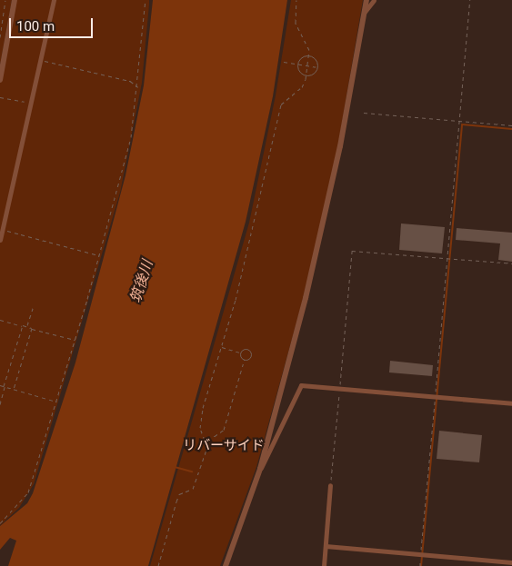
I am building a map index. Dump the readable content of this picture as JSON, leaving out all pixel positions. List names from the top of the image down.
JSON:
{
  "water": ["筑後川"],
  "parks": ["リバーサイド"],
  "scale_bar": "100 m"
}
